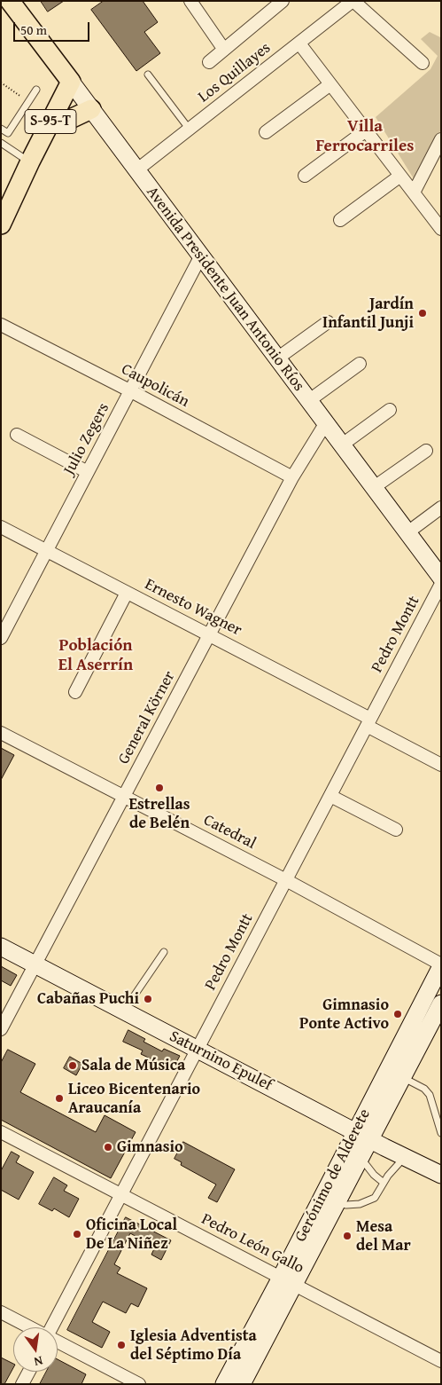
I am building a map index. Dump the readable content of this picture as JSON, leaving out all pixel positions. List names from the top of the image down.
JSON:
{
  "streets": {
    "main road": [
      "S-95-T",
      "Avenida Presidente Juan Antonio Ríos",
      "Saturnino Epulef",
      "Gerónimo de Alderete"
    ],
    "street": [
      "Los Quillayes",
      "Caupolicán",
      "Julio Zegers",
      "Ernesto Wagner",
      "Pedro Montt",
      "General Körner",
      "Catedral",
      "Pedro León Gallo"
    ]
  },
  "crossings": [
    ["Los Quillayes", "Avenida Presidente Juan Antonio Ríos"],
    ["S-95-T", "Avenida Presidente Juan Antonio Ríos"],
    ["Avenida Presidente Juan Antonio Ríos", "Julio Zegers"],
    ["Avenida Presidente Juan Antonio Ríos", "General Körner"],
    ["Caupolicán", "Julio Zegers"],
    ["Caupolicán", "General Körner"],
    ["Julio Zegers", "Ernesto Wagner"],
    ["Ernesto Wagner", "Pedro Montt"],
    ["Ernesto Wagner", "General Körner"],
    ["Pedro Montt", "Catedral"],
    ["Pedro Montt", "Saturnino Epulef"],
    ["Pedro Montt", "Pedro León Gallo"],
    ["General Körner", "Catedral"],
    ["General Körner", "Saturnino Epulef"],
    ["Catedral", "Gerónimo de Alderete"],
    ["Saturnino Epulef", "Gerónimo de Alderete"],
    ["Gerónimo de Alderete", "Pedro León Gallo"]
  ],
  "districts": ["Villa Ferrocarriles", "Población El Aserrín"],
  "places": [
    "Jardín Infantil Junji",
    "Estrellas de Belén",
    "Cabañas Puchi",
    "Gimnasio Ponte Activo",
    "Sala de Música",
    "Liceo Bicentenario Araucanía",
    "Gimnasio",
    "Oficina Local De La Niñez",
    "Mesa del Mar",
    "Iglesia Adventista del Séptimo Día"
  ],
  "scale_bar": "50 m",
  "north": "bottom"
}
